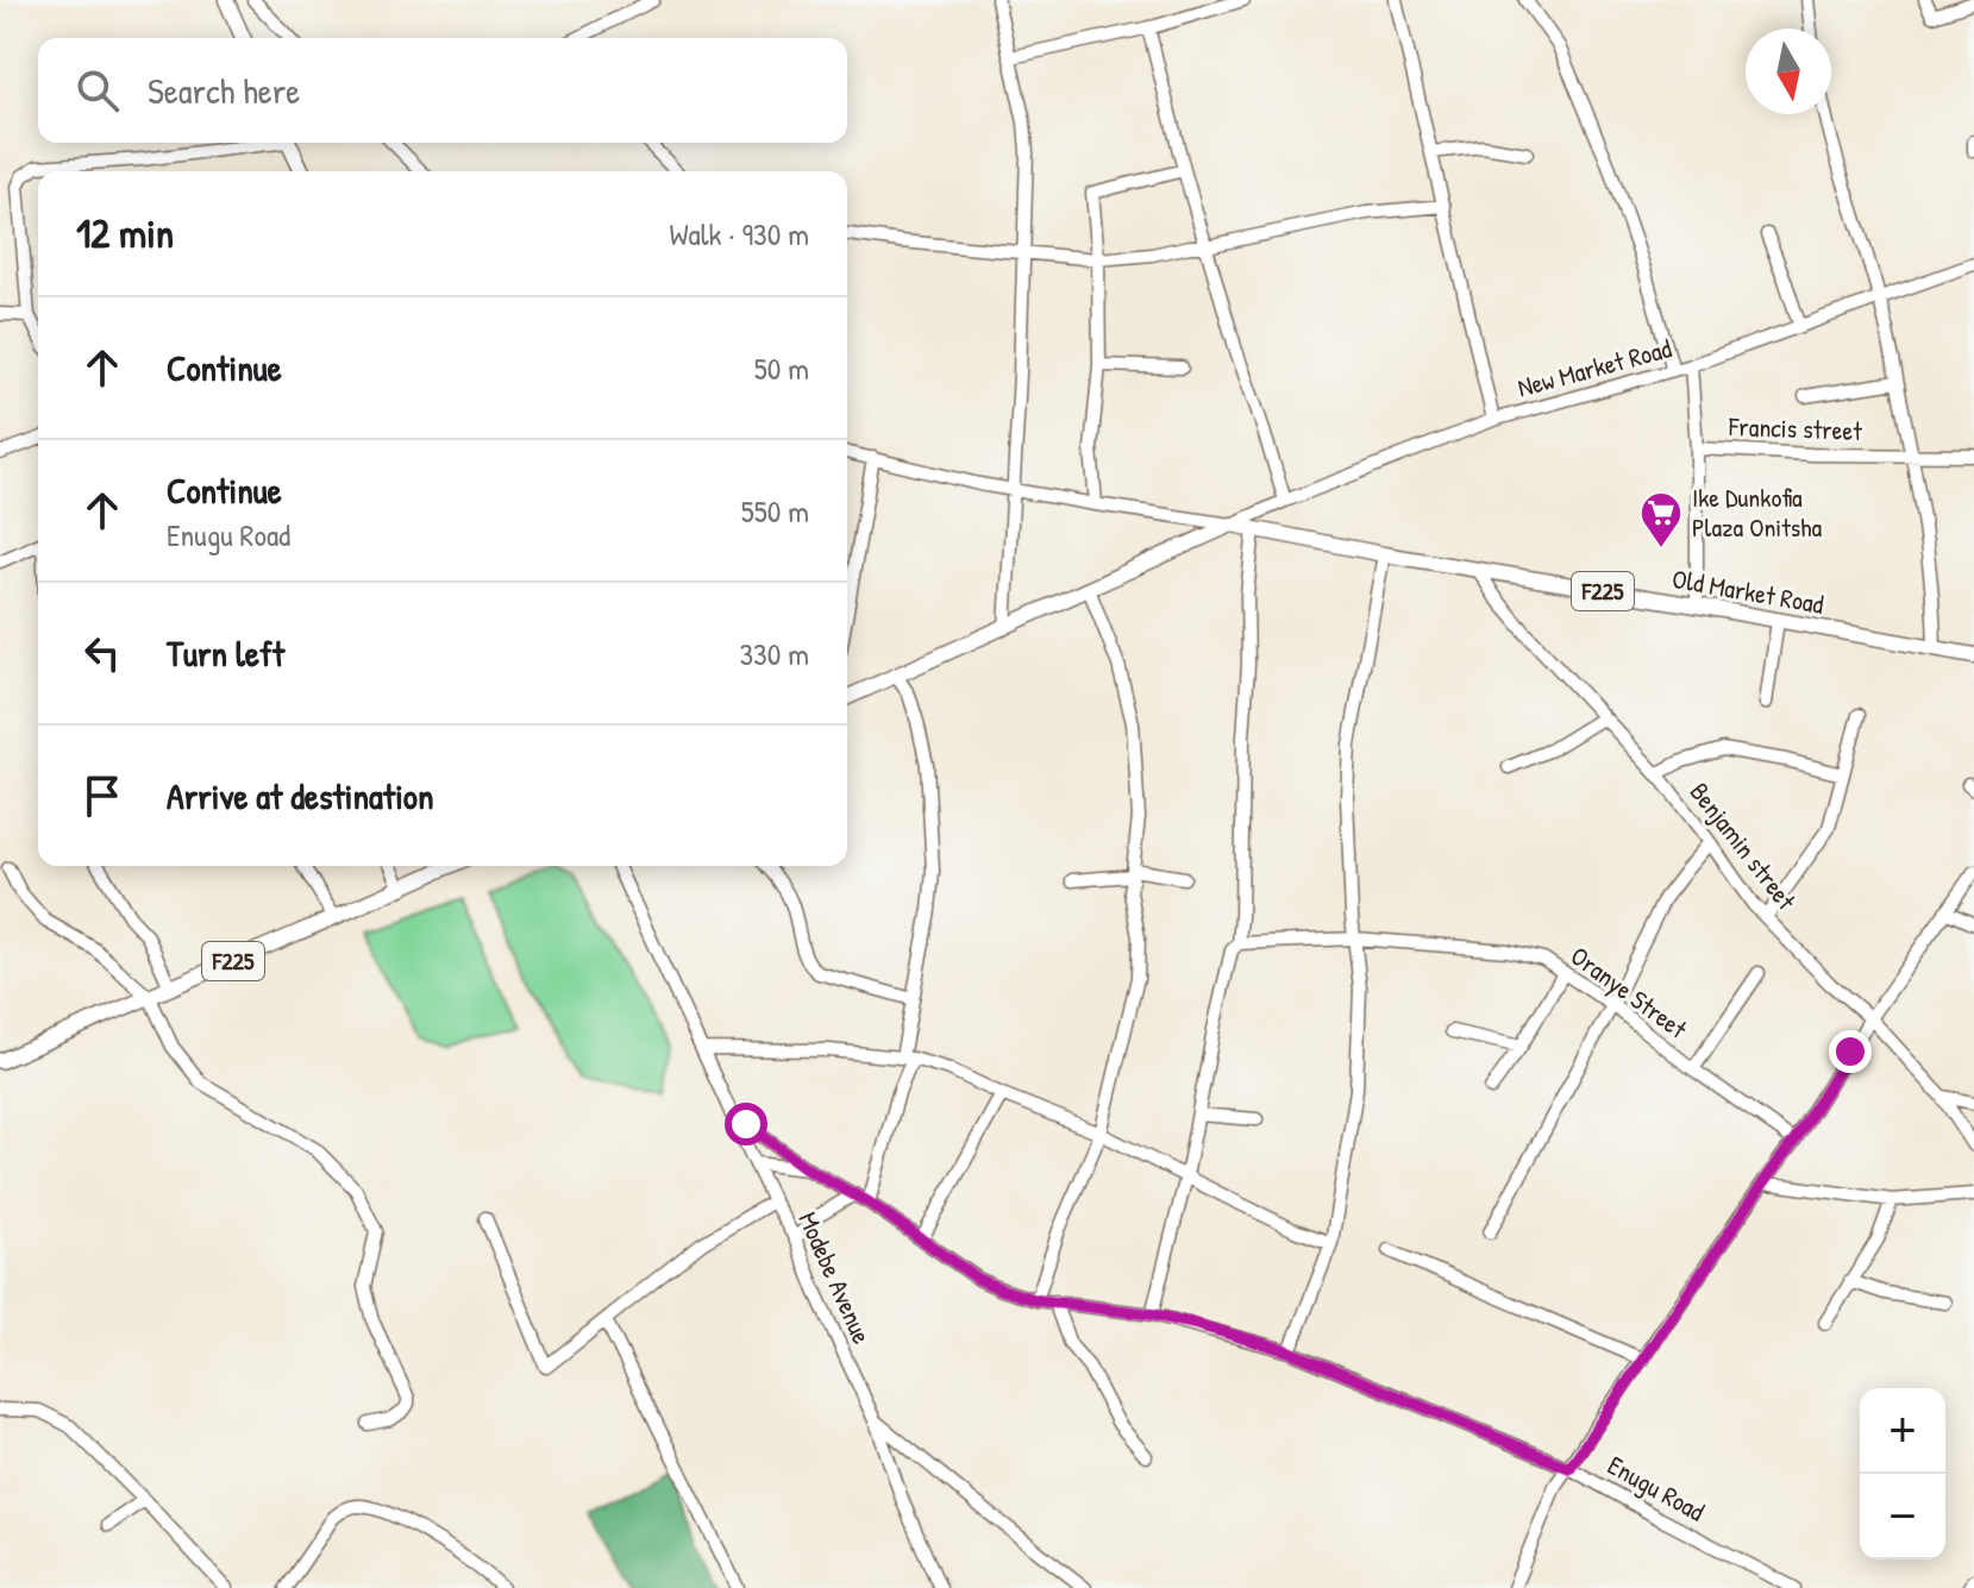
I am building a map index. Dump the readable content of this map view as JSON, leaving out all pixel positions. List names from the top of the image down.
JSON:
{
  "streets": {
    "main road": ["F225", "Old Market Road"],
    "street": [
      "New Market Road",
      "Francis street",
      "Benjamin street",
      "Oranye Street",
      "Modebe Avenue",
      "Enugu Road"
    ]
  },
  "crossings": [
    ["New Market Road", "Francis street"],
    ["New Market Road", "Old Market Road"],
    ["Old Market Road", "Benjamin street"]
  ],
  "places": {
    "supermarket": ["Ike Dunkofia Plaza Onitsha"]
  },
  "north": "bottom",
  "page": {
    "search": "Search here",
    "heading": ["12 min", "Walk · 930 m"],
    "list": [
      ["Continue", "50 m"],
      ["Continue", "Enugu Road", "550 m"],
      ["Turn left", "330 m"],
      "Arrive at destination"
    ],
    "map_buttons": ["+", "−"]
  }
}
